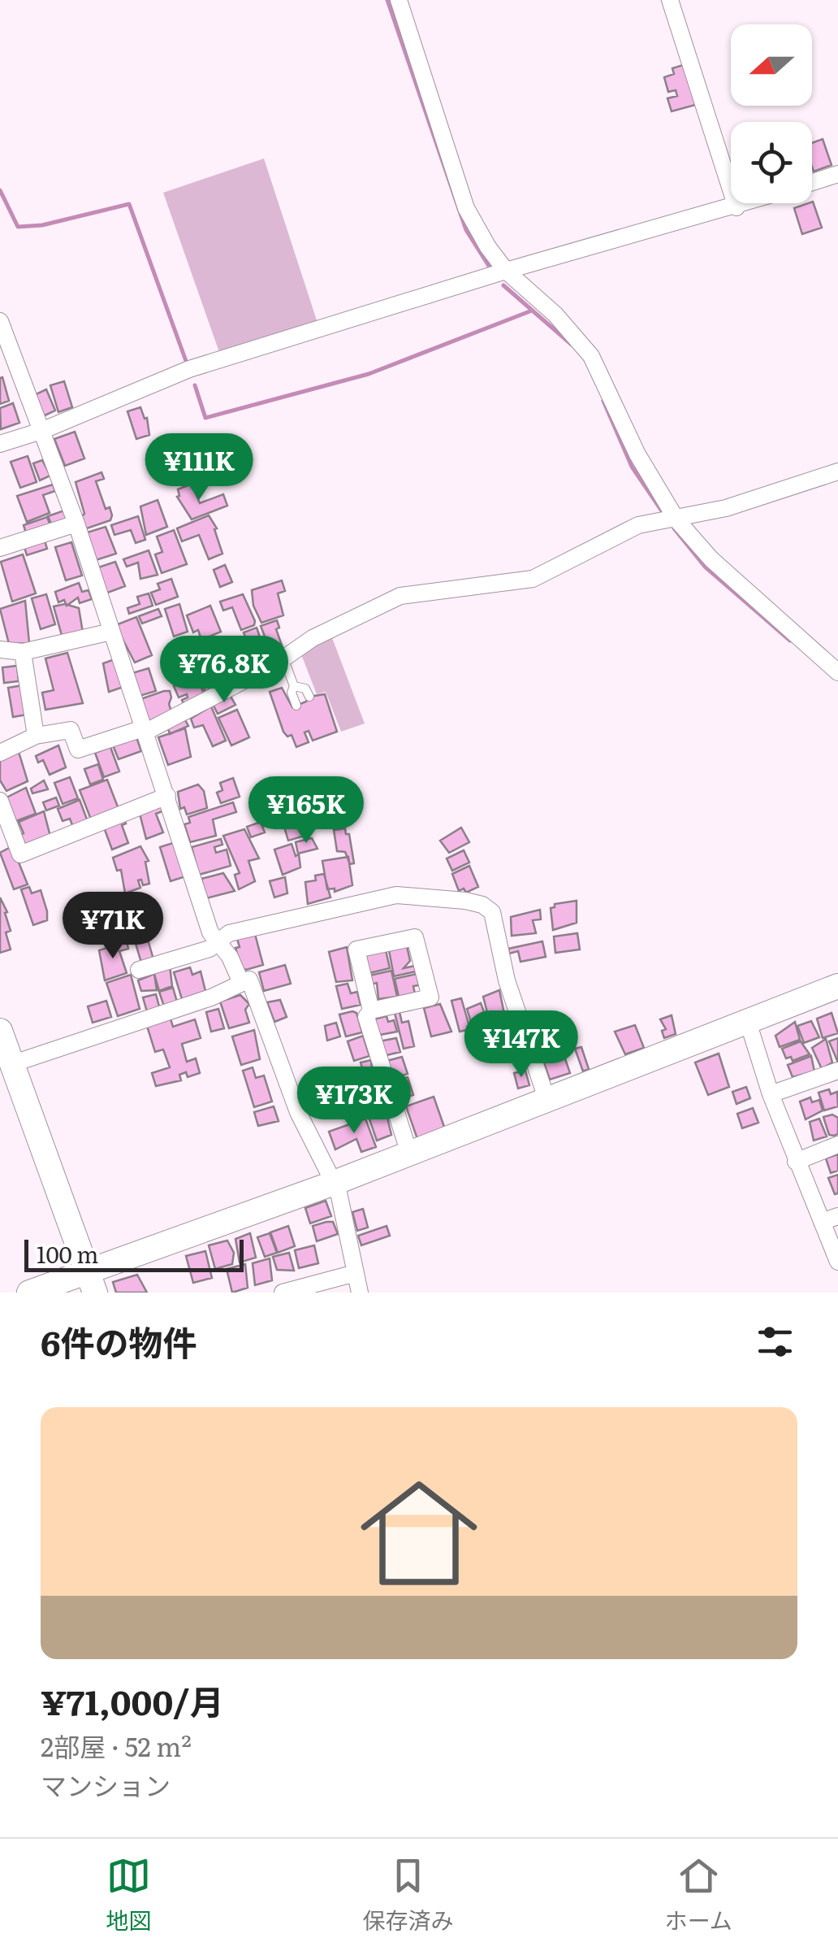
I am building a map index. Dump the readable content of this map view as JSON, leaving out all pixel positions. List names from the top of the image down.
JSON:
{
  "scale_bar": "100 m",
  "north": "left",
  "page": {
    "price": [
      "¥111K",
      "¥76.8K",
      "¥165K",
      "¥71K",
      "¥147K",
      "¥173K"
    ],
    "scale": "100 m",
    "heading": "6件の物件",
    "list": [
      {
        "name": "¥71,000/月",
        "note": "2部屋 · 52 m² · マンション"
      }
    ],
    "tabs": ["地図", "保存済み", "ホーム"]
  }
}
